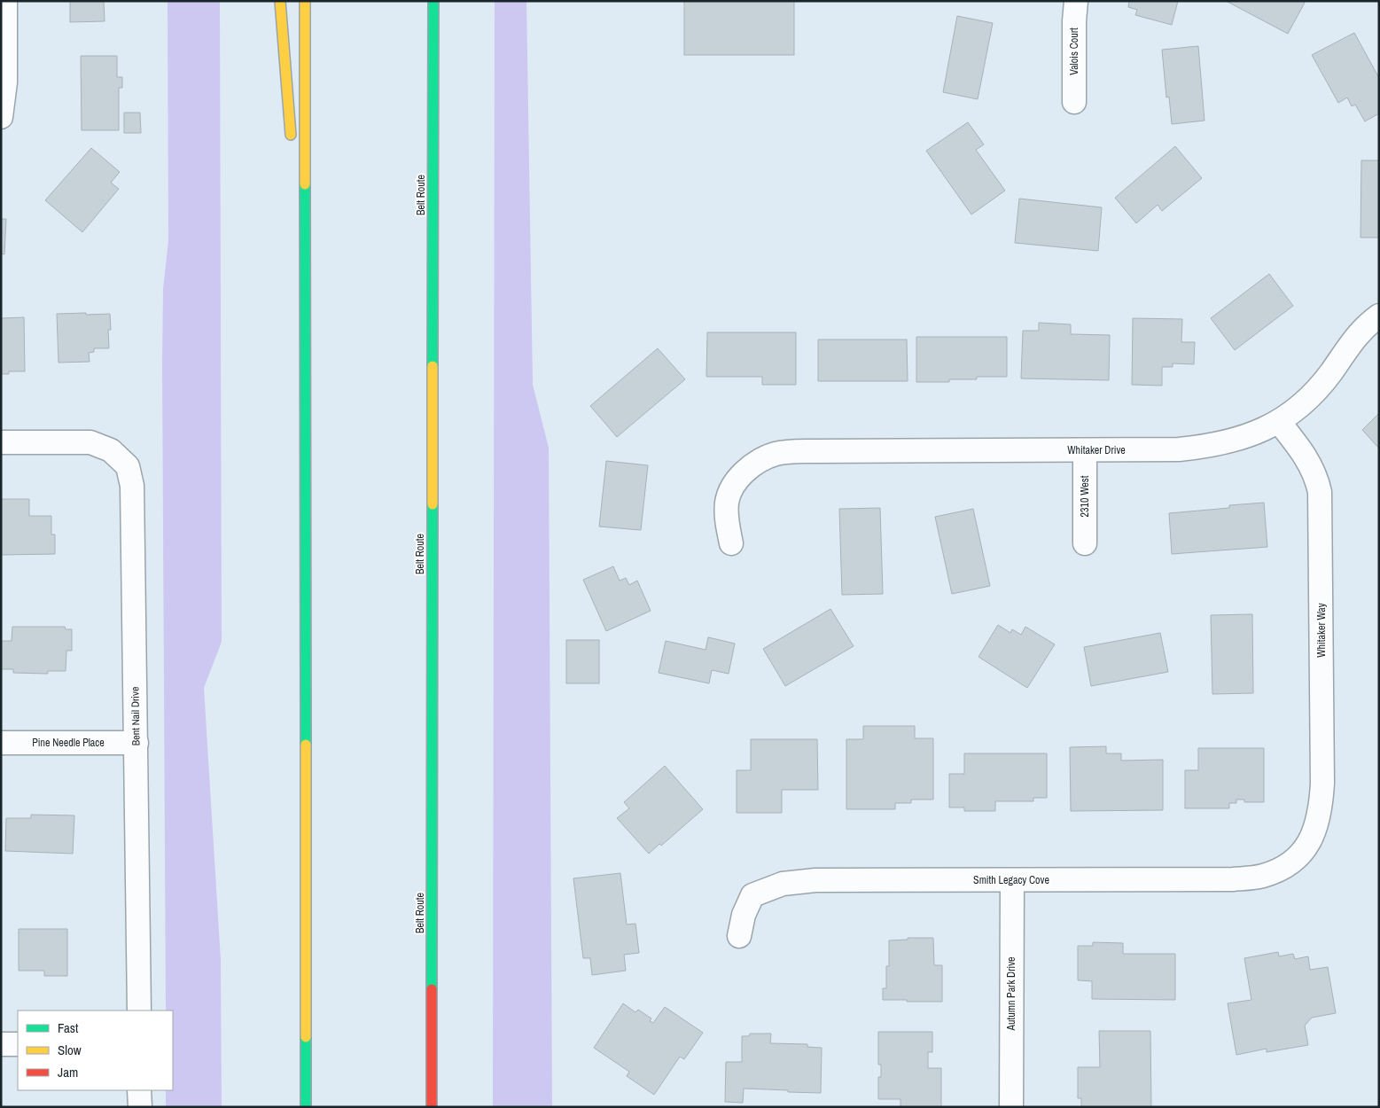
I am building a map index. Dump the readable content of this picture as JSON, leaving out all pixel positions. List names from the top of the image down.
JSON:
{
  "streets": {
    "highway": ["Belt Route"],
    "street": [
      "Valois Court",
      "Whitaker Drive",
      "2310 West",
      "Whitaker Way",
      "Bent Nail Drive",
      "Pine Needle Place",
      "Smith Legacy Cove",
      "Autumn Park Drive"
    ]
  },
  "crossings": [
    ["Whitaker Drive", "2310 West"],
    ["Whitaker Drive", "Whitaker Way"],
    ["Whitaker Way", "Smith Legacy Cove"],
    ["Bent Nail Drive", "Pine Needle Place"],
    ["Smith Legacy Cove", "Autumn Park Drive"]
  ],
  "legend": ["Fast", "Slow", "Jam"]
}
